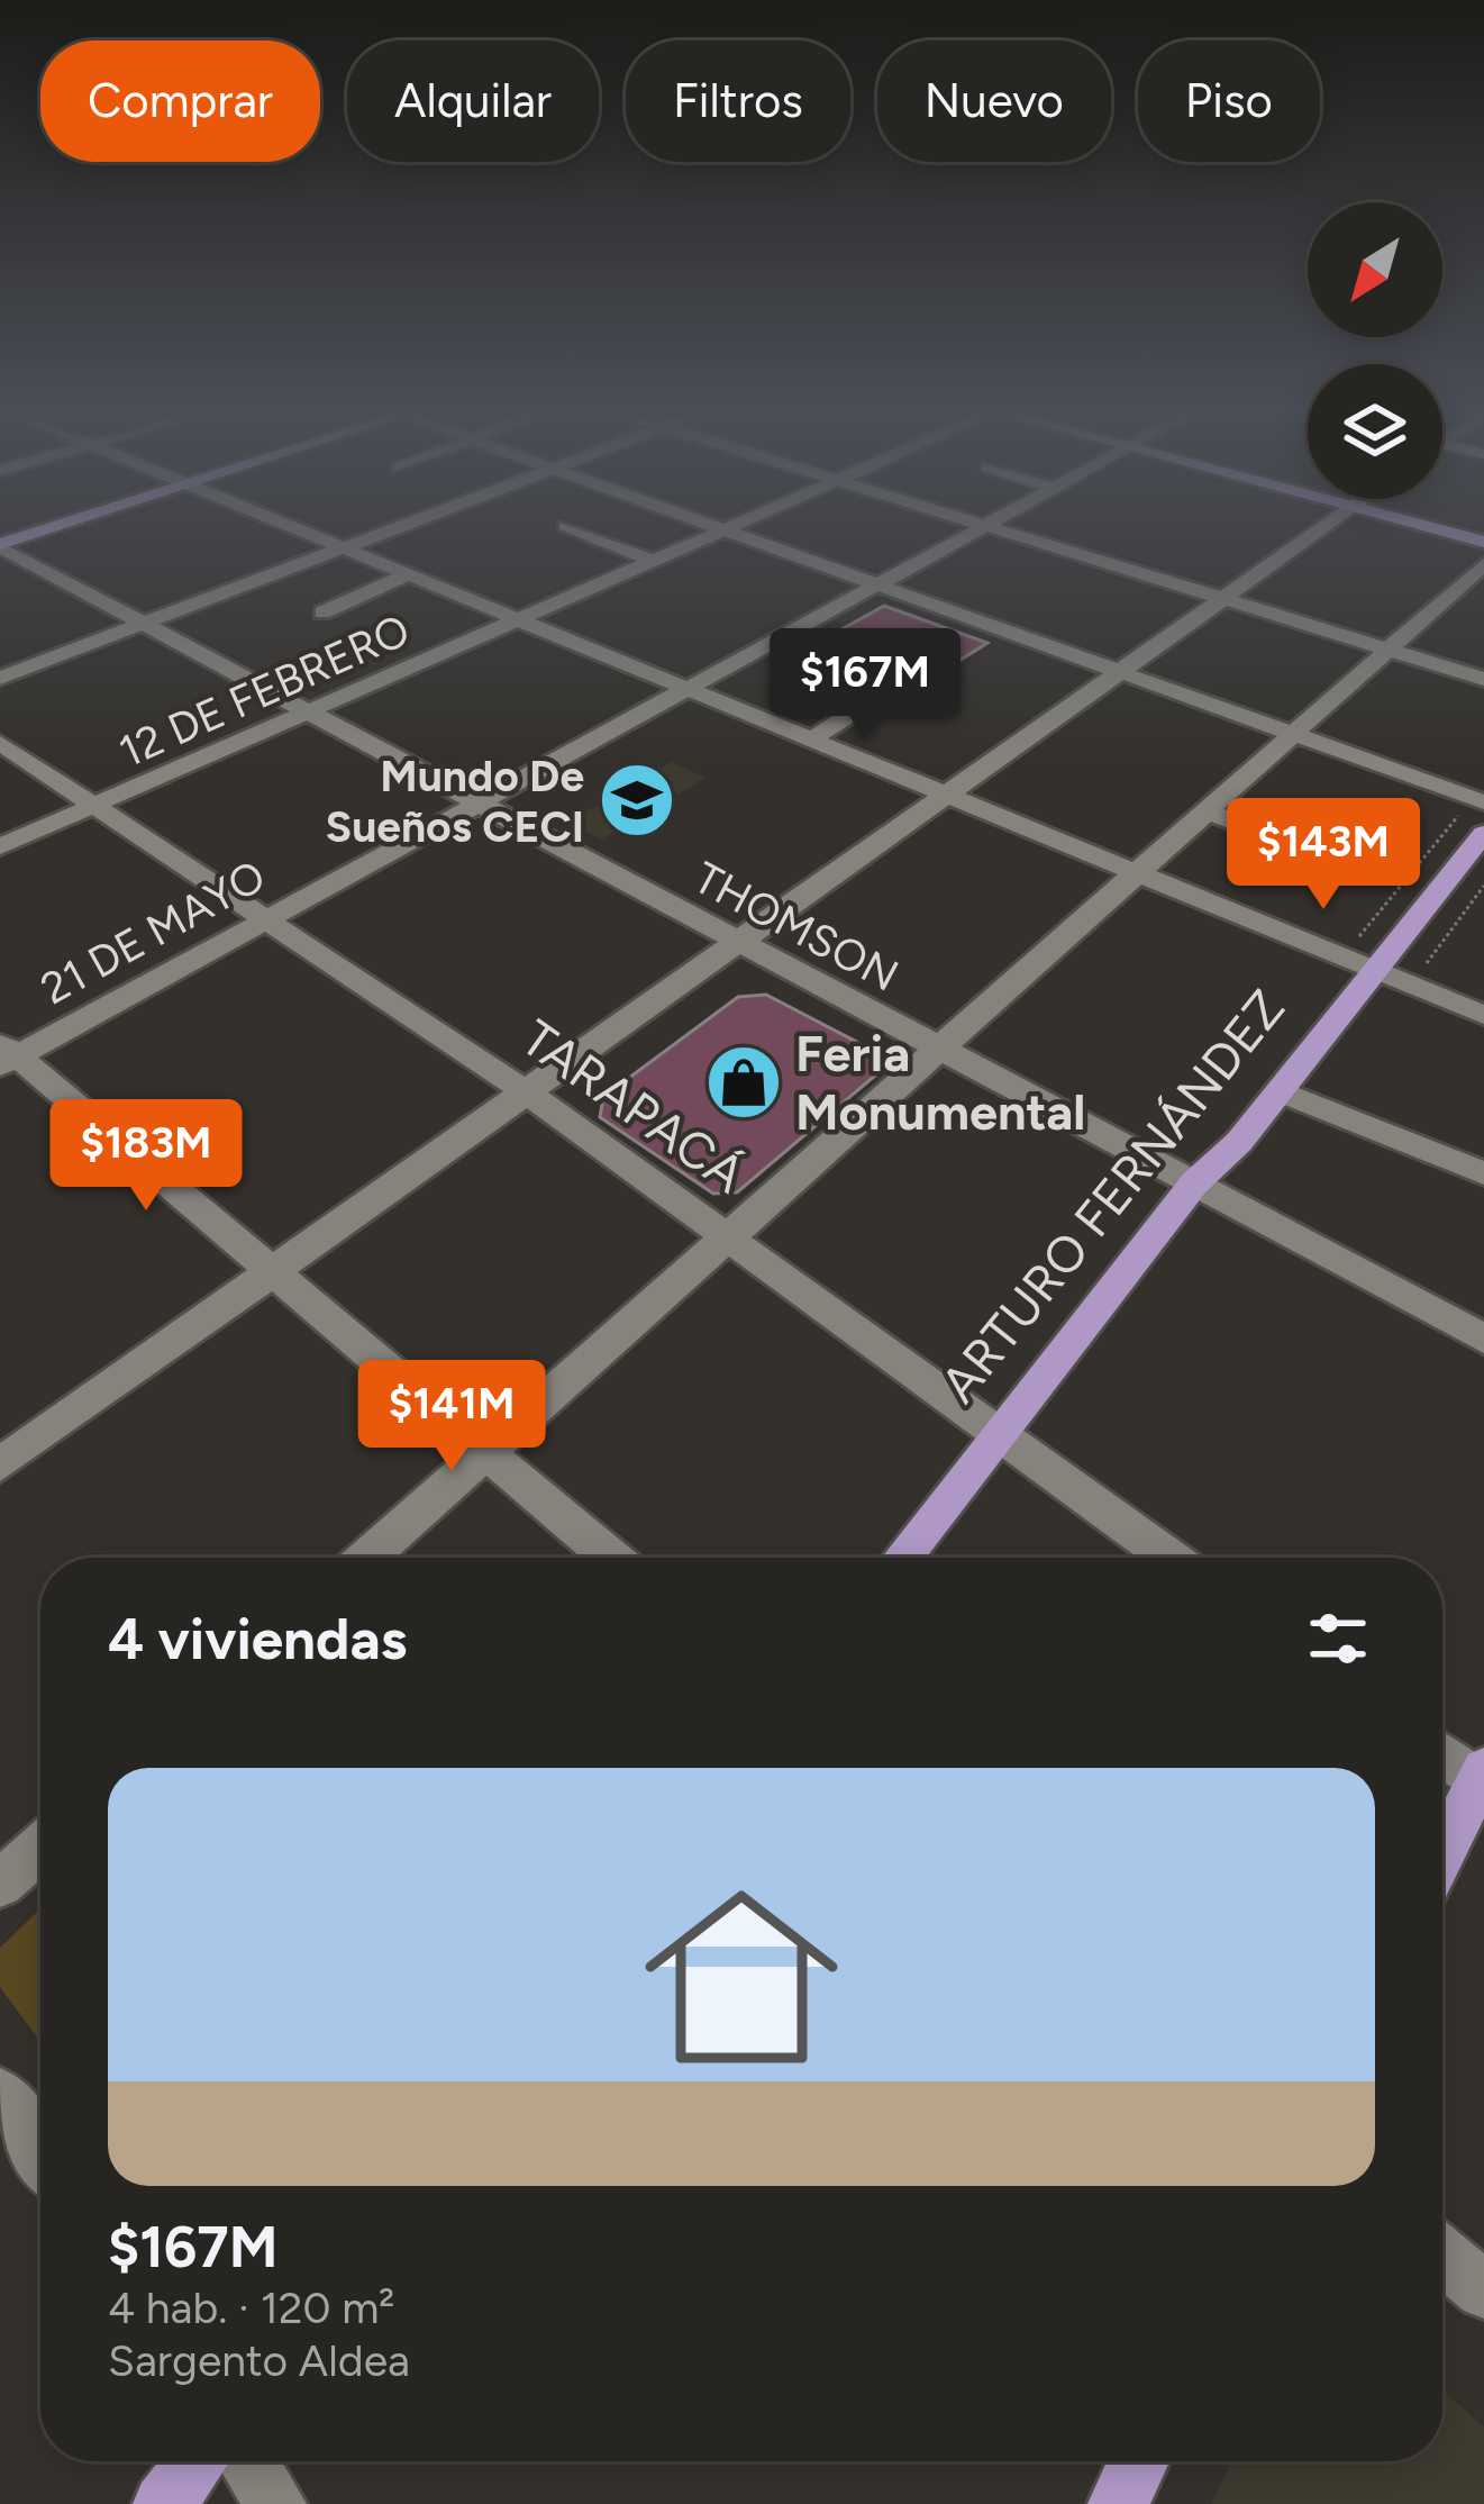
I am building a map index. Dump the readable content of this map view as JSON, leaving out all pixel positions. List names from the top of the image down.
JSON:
{
  "streets": {
    "main road": ["ARTURO FERNÁNDEZ"],
    "street": [
      "12 DE FEBRERO",
      "THOMSON",
      "21 DE MAYO",
      "TARAPACÁ"
    ]
  },
  "crossings": [
    ["12 DE FEBRERO", "THOMSON"],
    ["12 DE FEBRERO", "TARAPACÁ"],
    ["THOMSON", "21 DE MAYO"],
    ["THOMSON", "ARTURO FERNÁNDEZ"],
    ["21 DE MAYO", "TARAPACÁ"],
    ["TARAPACÁ", "ARTURO FERNÁNDEZ"]
  ],
  "places": {
    "school or university": ["Mundo De Sueños CECI"],
    "shop": ["Feria Monumental"]
  },
  "north": "bottom left",
  "page": {
    "chip": [
      "Comprar",
      "Alquilar",
      "Filtros",
      "Nuevo",
      "Piso"
    ],
    "price": [
      "$167M",
      "$143M",
      "$183M",
      "$141M"
    ],
    "heading": "4 viviendas",
    "list": [
      {
        "name": "$167M",
        "note": "4 hab. · 120 m² · Sargento Aldea"
      }
    ]
  }
}
